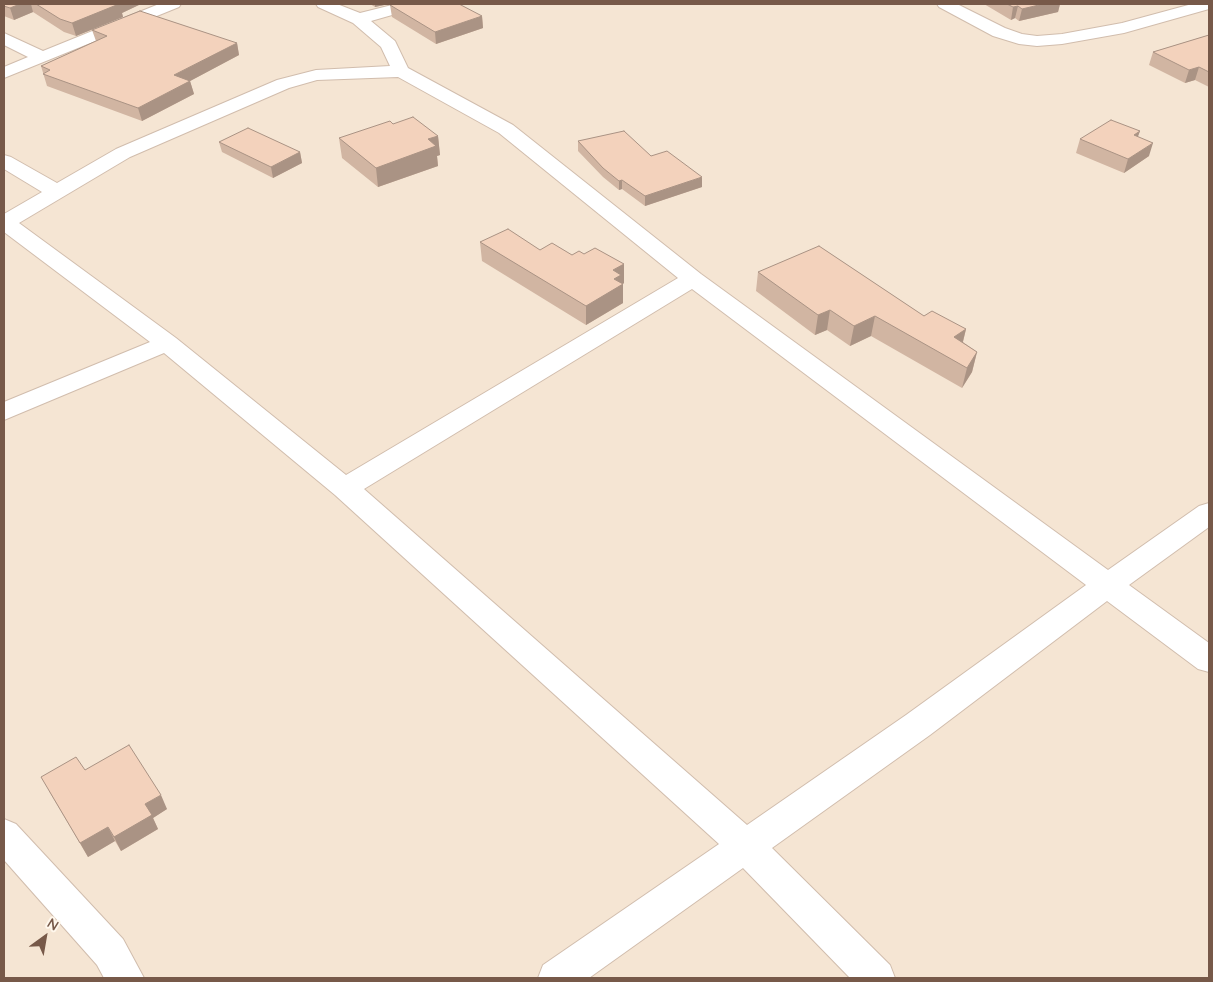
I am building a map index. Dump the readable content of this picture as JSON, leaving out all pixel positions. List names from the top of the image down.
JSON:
{
  "north": "top right"
}
